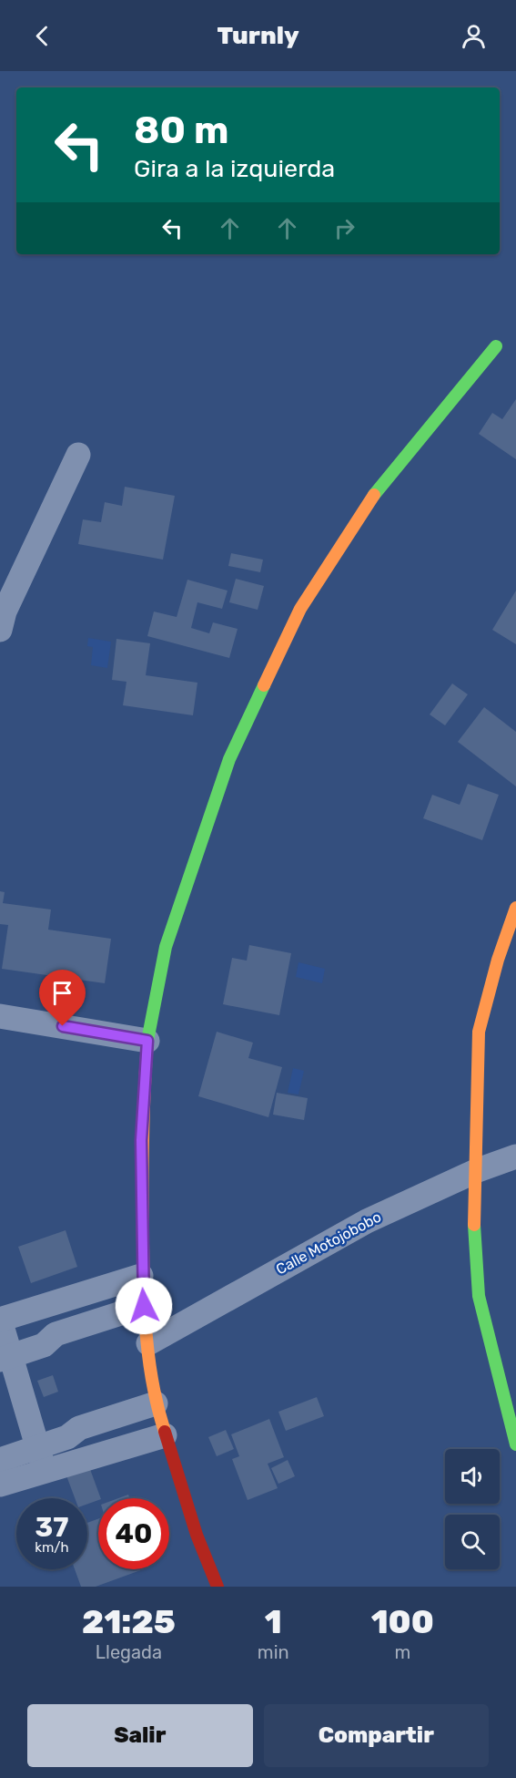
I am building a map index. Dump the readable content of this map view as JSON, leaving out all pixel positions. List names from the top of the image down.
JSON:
{
  "streets": {
    "street": ["Calle Motojobobo"]
  },
  "page": {
    "header": "Turnly",
    "turn": ["80 m", "Gira a la izquierda"],
    "speed": "37 km/h",
    "limit": "40",
    "eta": [
      "21:25",
      "Llegada",
      "1",
      "min",
      "100",
      "m"
    ],
    "buttons": ["Salir", "Compartir"]
  }
}
